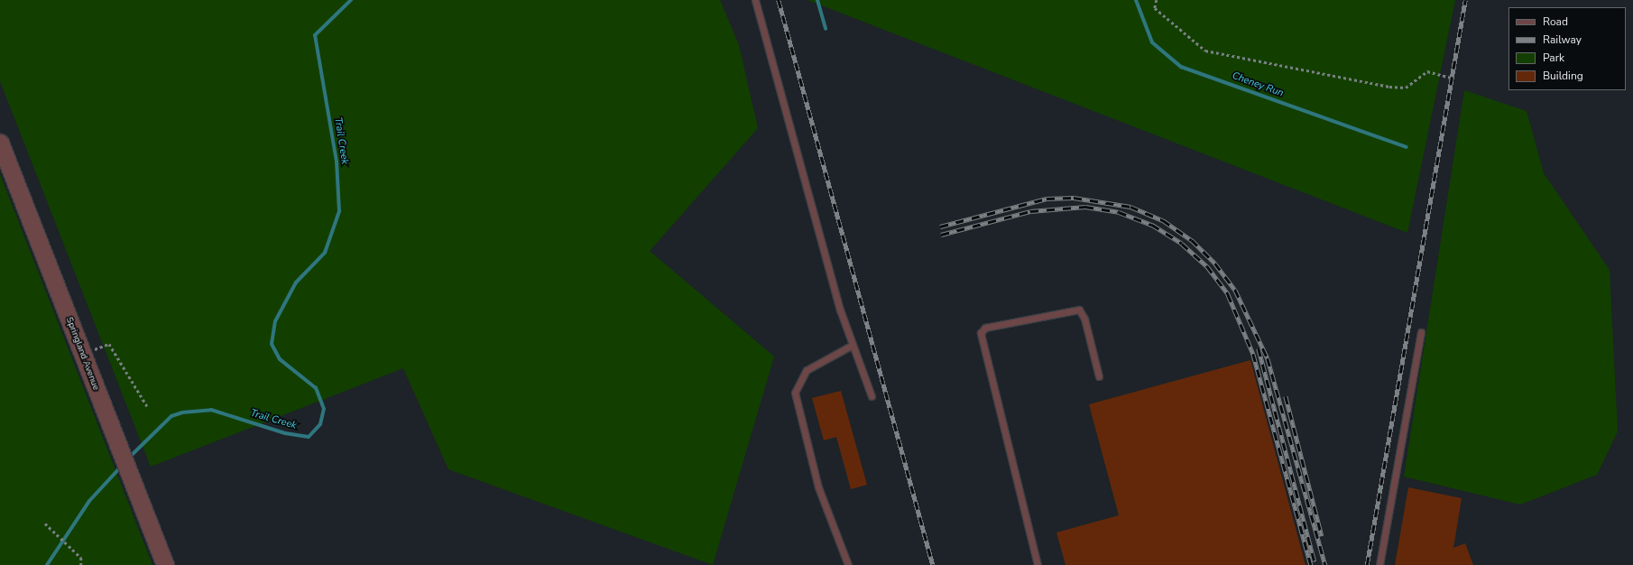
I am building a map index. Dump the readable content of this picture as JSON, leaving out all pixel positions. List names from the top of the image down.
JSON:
{
  "streets": {
    "street": ["Springland Avenue"]
  },
  "water": ["Cheney Run", "Trail Creek"],
  "legend": [
    "Road",
    "Railway",
    "Park",
    "Building"
  ]
}
